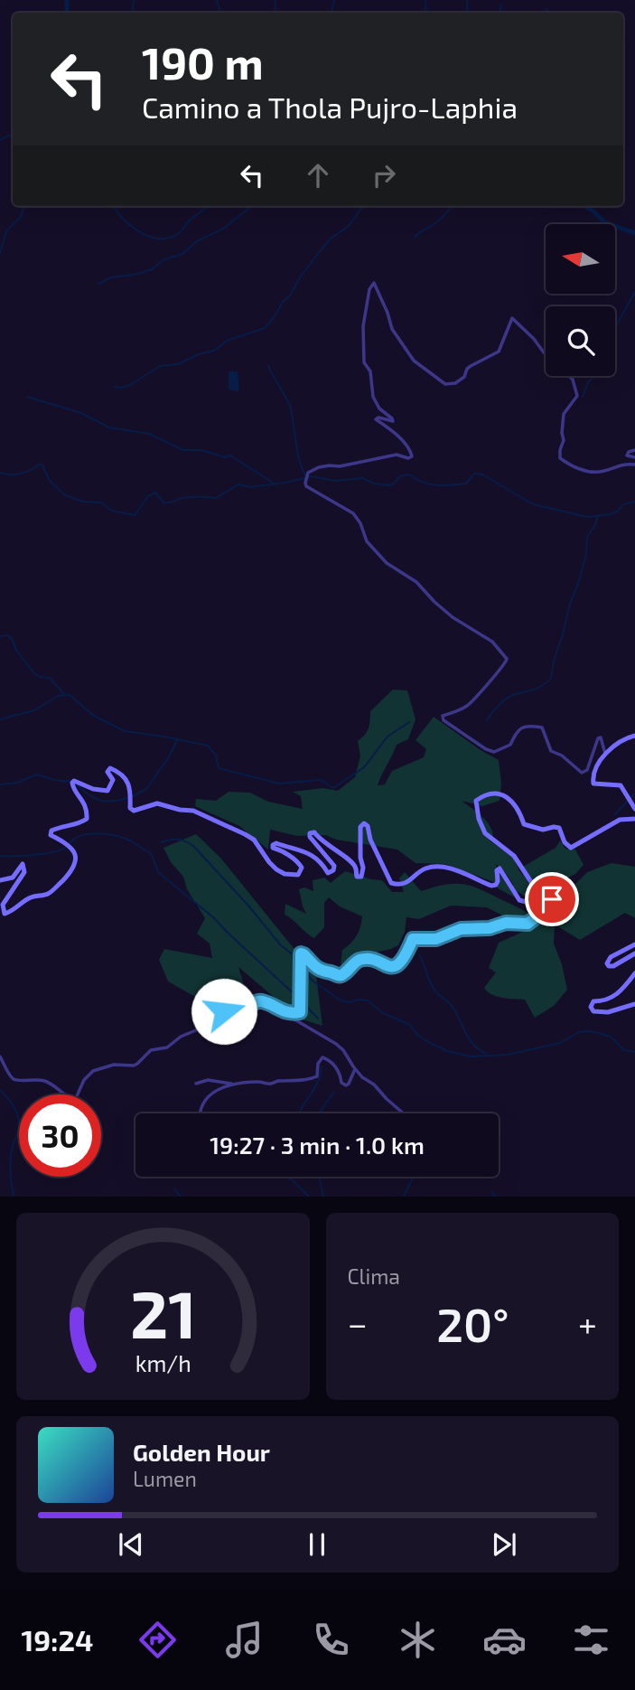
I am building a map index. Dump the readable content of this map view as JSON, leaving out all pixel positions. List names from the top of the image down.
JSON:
{
  "north": "left",
  "page": {
    "turn": ["190 m", "Camino a Thola Pujro-Laphia"],
    "limit": "30",
    "trip": "19:27 · 3 min · 1.0 km",
    "tile": "Clima",
    "heat": ["−", "20°", "+"],
    "song": ["Golden Hour", "Lumen"],
    "tabs": "19:24",
    "gauge": ["21", "km/h"]
  }
}
